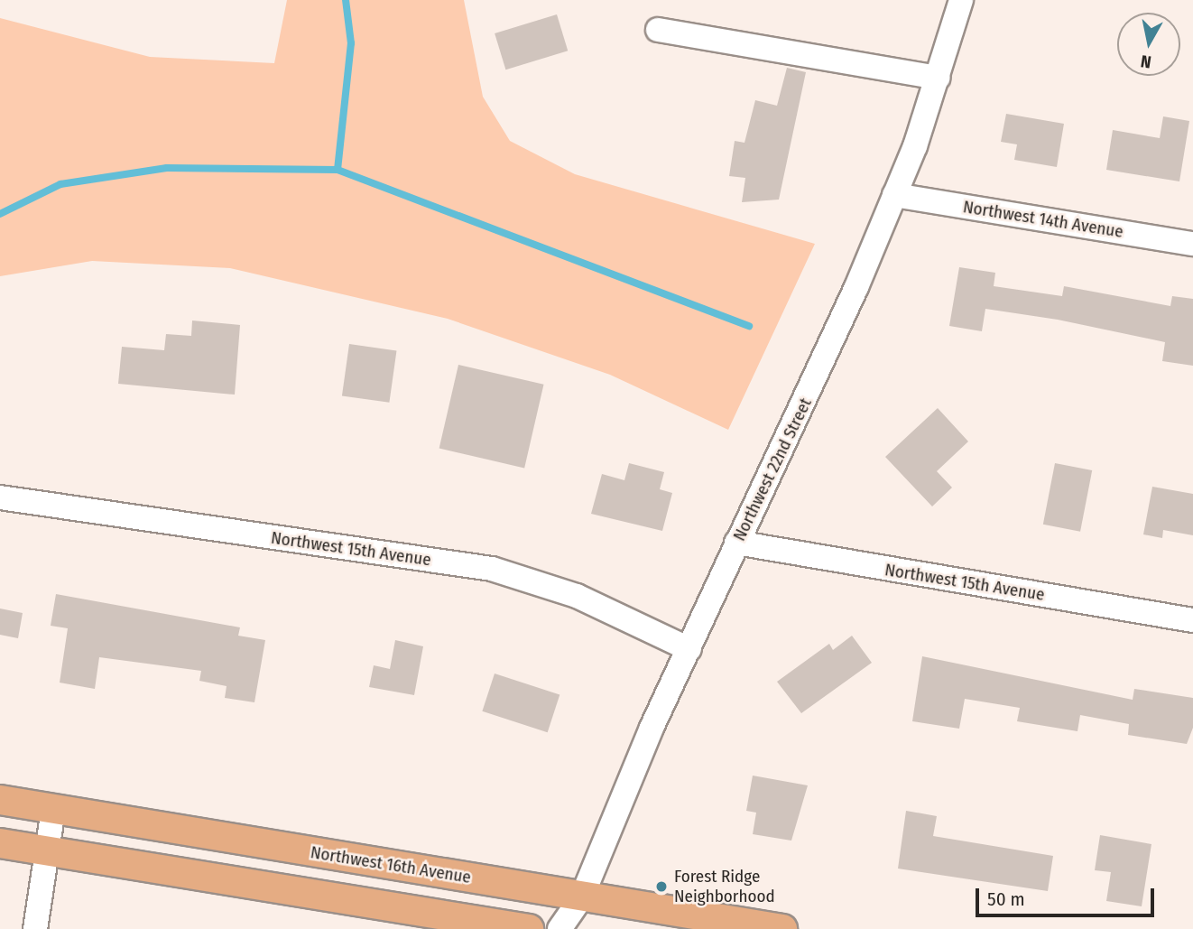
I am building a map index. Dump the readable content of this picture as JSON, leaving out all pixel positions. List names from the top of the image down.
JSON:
{
  "streets": {
    "main road": ["Northwest 16th Avenue"],
    "street": ["Northwest 14th Avenue", "Northwest 22nd Street", "Northwest 15th Avenue"]
  },
  "crossings": [
    ["Northwest 14th Avenue", "Northwest 22nd Street"],
    ["Northwest 22nd Street", "Northwest 15th Avenue"],
    ["Northwest 22nd Street", "Northwest 16th Avenue"]
  ],
  "places": ["Forest Ridge Neighborhood"],
  "scale_bar": "50 m",
  "north": "bottom"
}
